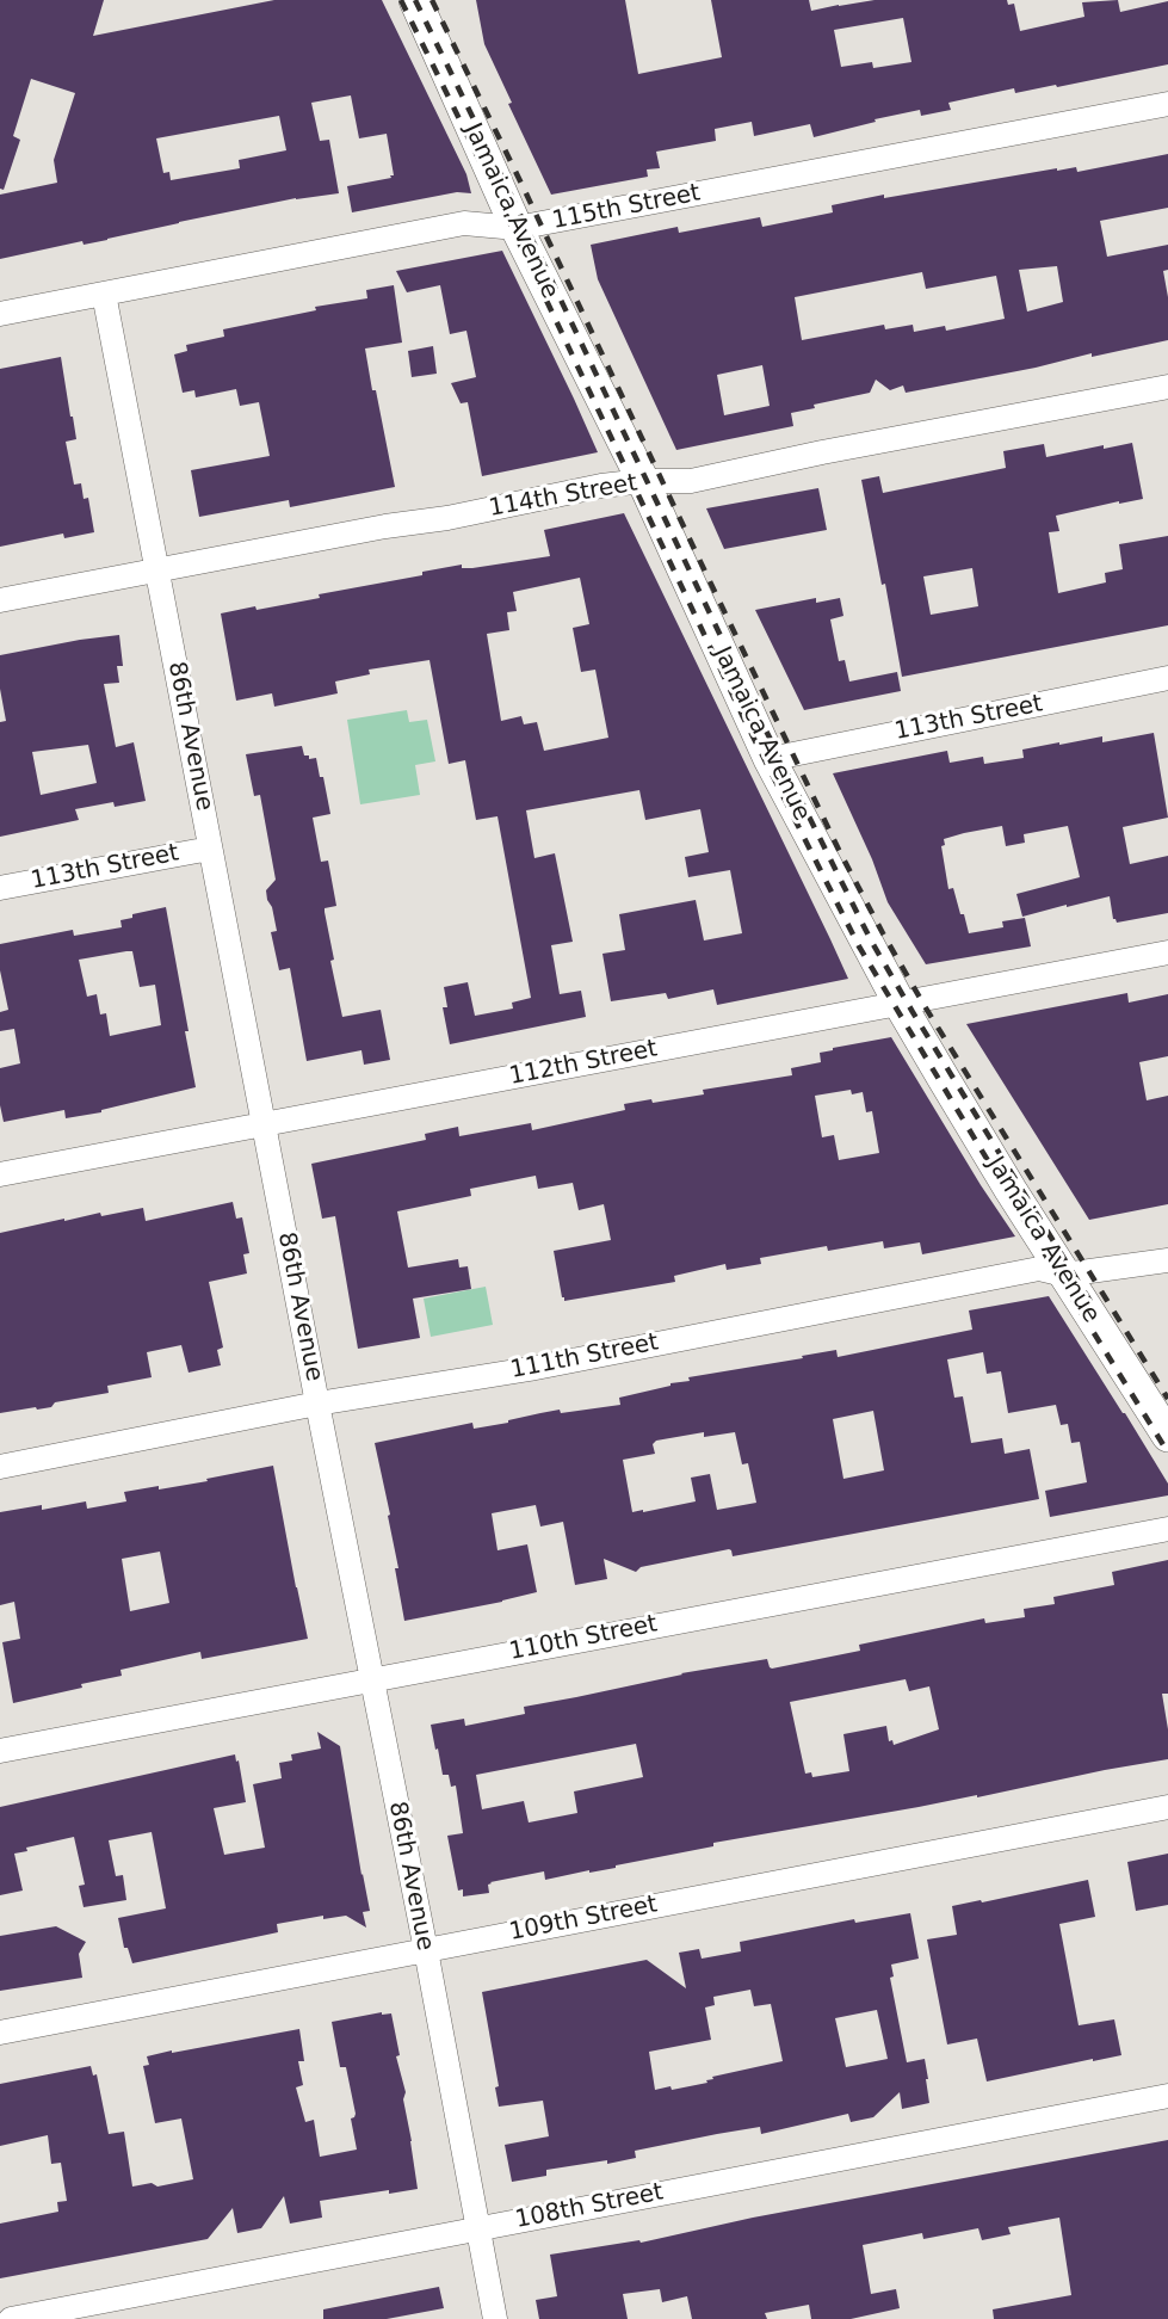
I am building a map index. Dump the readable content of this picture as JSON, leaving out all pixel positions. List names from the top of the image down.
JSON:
{
  "streets": {
    "main road": ["Jamaica Avenue"],
    "street": [
      "115th Street",
      "114th Street",
      "113th Street",
      "86th Avenue",
      "112th Street",
      "111th Street",
      "110th Street",
      "109th Street",
      "108th Street"
    ]
  },
  "crossings": [
    ["115th Street", "Jamaica Avenue"],
    ["115th Street", "86th Avenue"],
    ["Jamaica Avenue", "114th Street"],
    ["Jamaica Avenue", "113th Street"],
    ["Jamaica Avenue", "112th Street"],
    ["Jamaica Avenue", "111th Street"],
    ["114th Street", "86th Avenue"],
    ["113th Street", "86th Avenue"],
    ["86th Avenue", "112th Street"],
    ["86th Avenue", "111th Street"],
    ["86th Avenue", "110th Street"],
    ["86th Avenue", "109th Street"],
    ["86th Avenue", "108th Street"]
  ]
}
